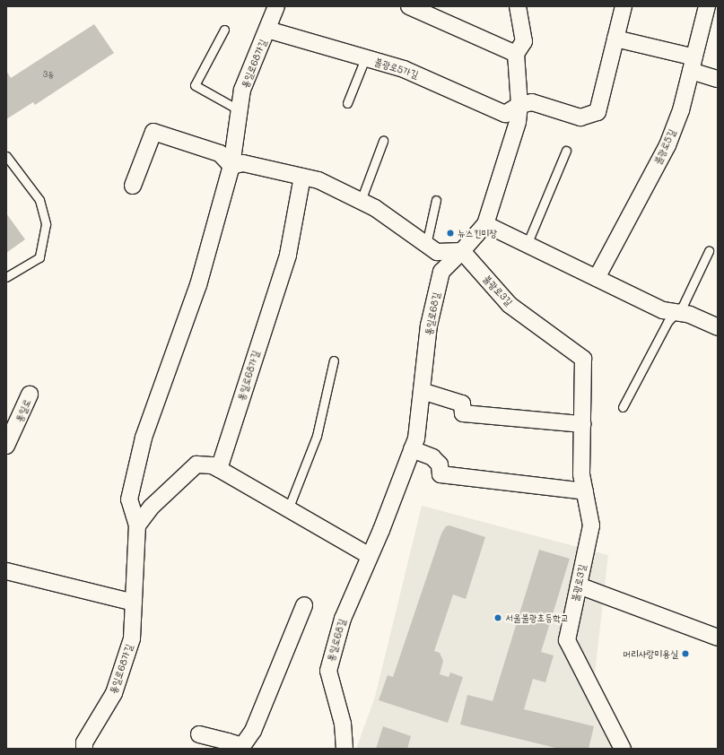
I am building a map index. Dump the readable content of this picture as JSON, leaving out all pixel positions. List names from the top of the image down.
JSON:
{
  "streets": {
    "street": [
      "통일로68가길",
      "불광로5가길",
      "불광로5길",
      "불광로3길",
      "통일로68길",
      "통일로"
    ]
  },
  "crossings": [
    ["통일로68가길", "불광로5가길"],
    ["불광로3길", "통일로68길"]
  ],
  "places": ["뉴스킨미장", "서울불광초등학교", "머리사랑미용실"],
  "house_numbers": ["3동"]
}
